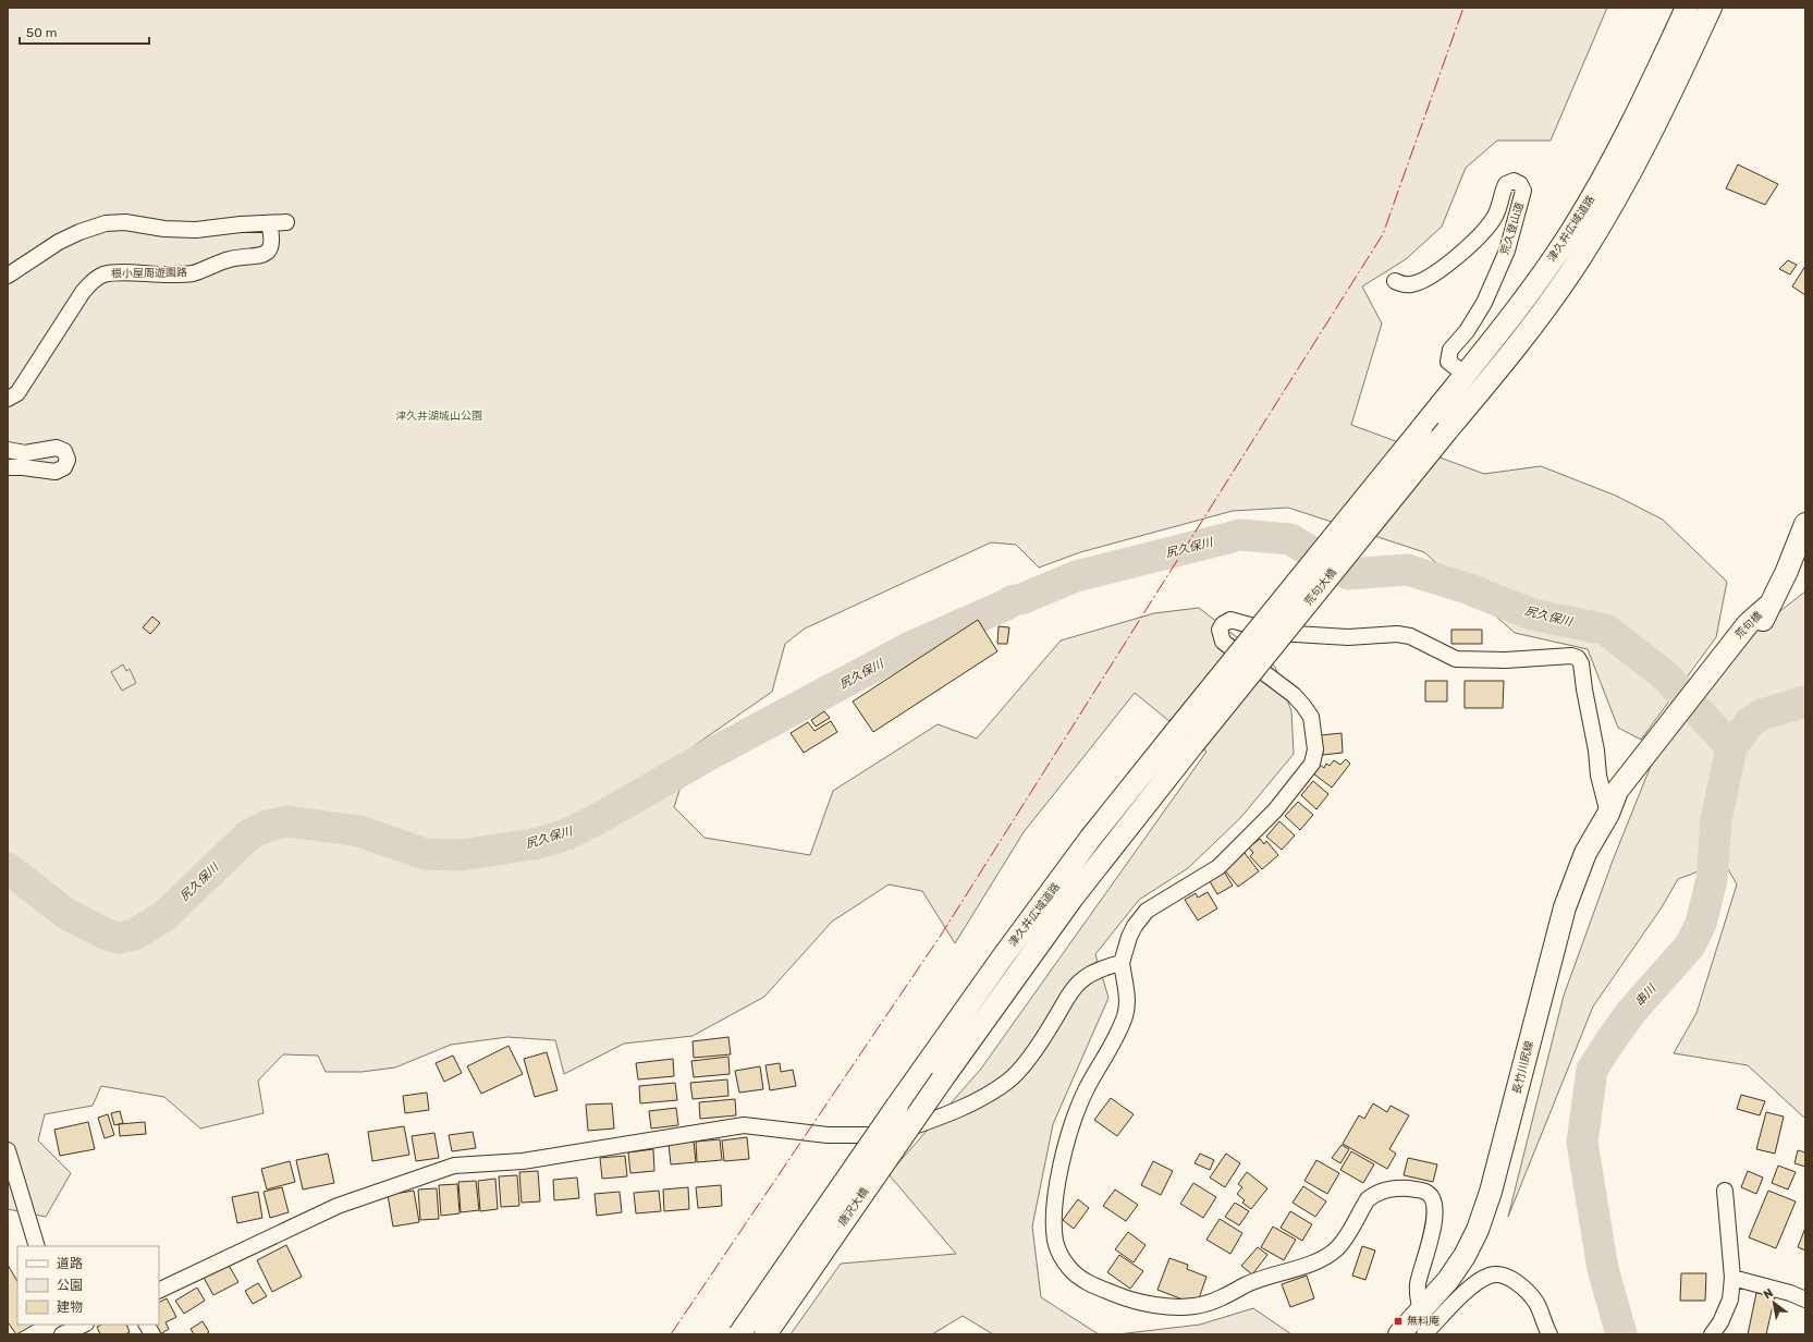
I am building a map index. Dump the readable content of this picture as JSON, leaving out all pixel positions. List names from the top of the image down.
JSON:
{
  "streets": {
    "main road": [
      "津久井広域道路",
      "荒句大橋",
      "荒句橋",
      "長竹川尻線",
      "唐沢大橋"
    ],
    "street": ["荒久登山道", "根小屋周遊園路"]
  },
  "crossings": [
    ["荒久登山道", "津久井広域道路"],
    ["津久井広域道路", "荒句大橋"],
    ["津久井広域道路", "唐沢大橋"],
    ["荒句橋", "長竹川尻線"]
  ],
  "water": ["尻久保川", "串川"],
  "parks": ["津久井湖城山公園"],
  "places": {
    "transit": ["無料庵"]
  },
  "legend": ["道路", "公園", "建物"],
  "scale_bar": "50 m",
  "north": "top left"
}
